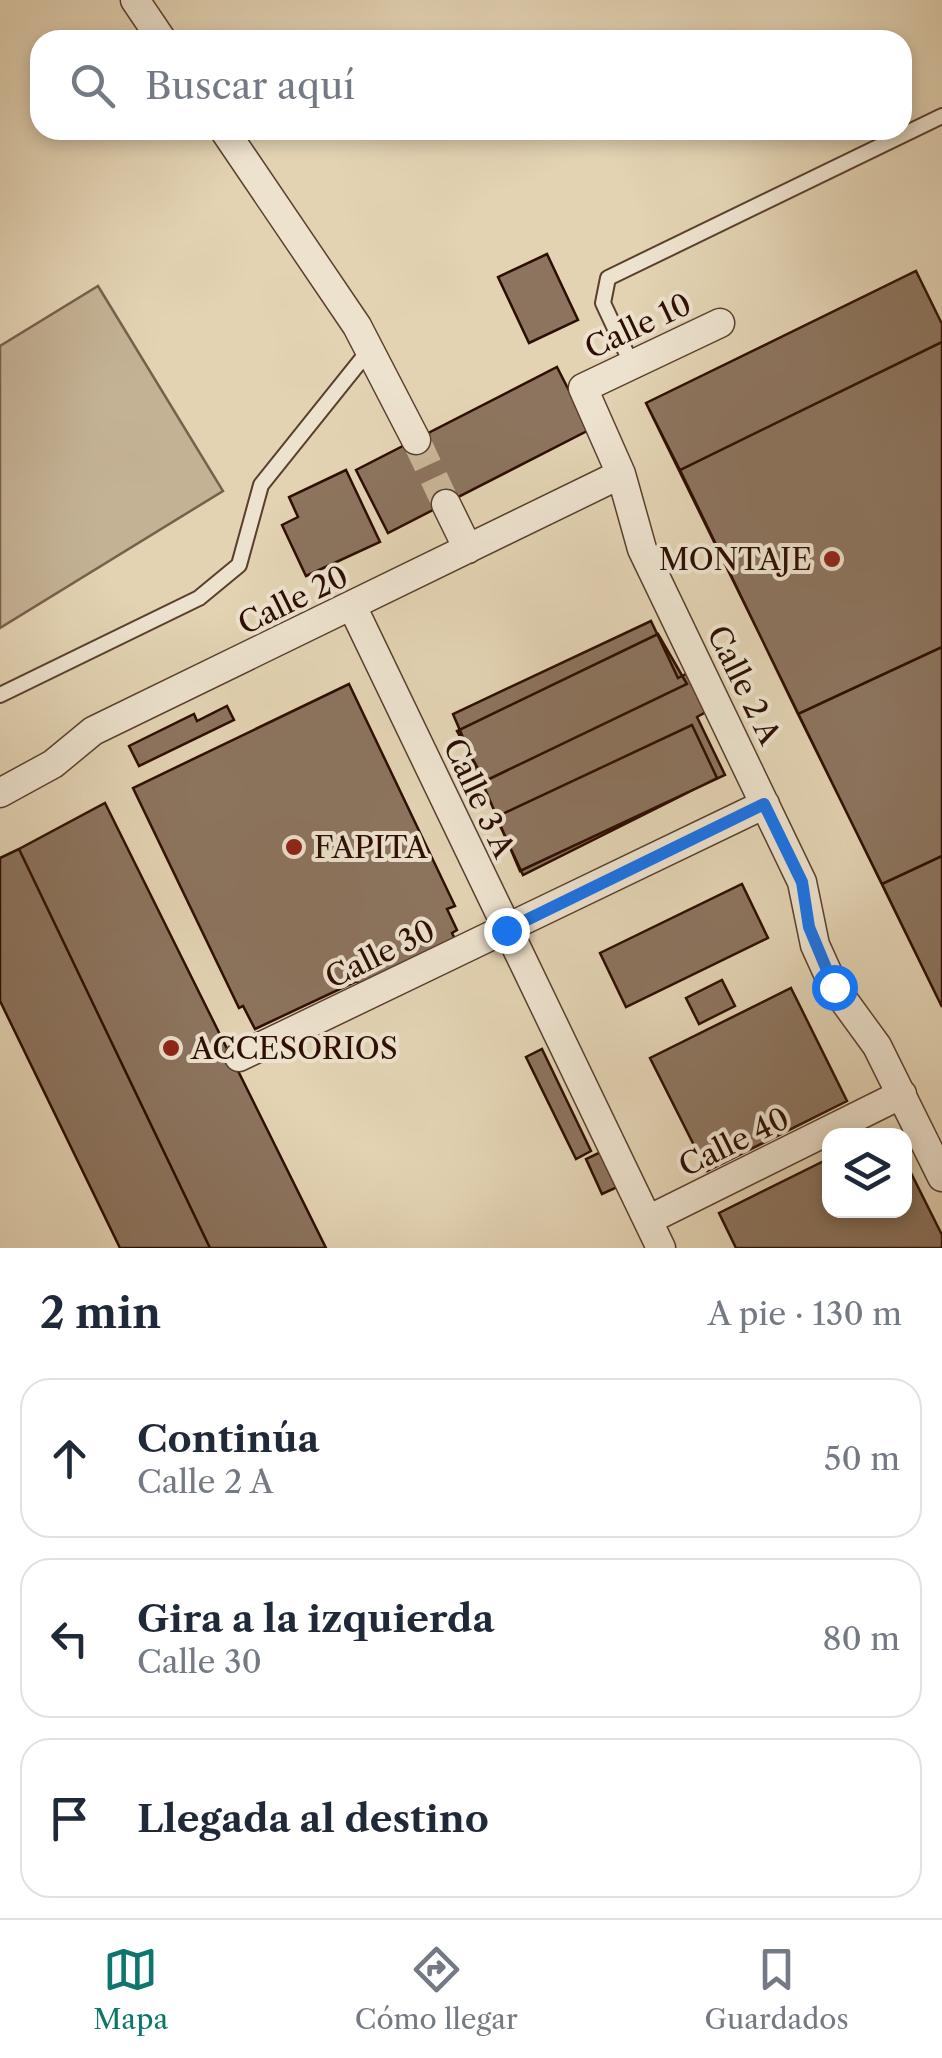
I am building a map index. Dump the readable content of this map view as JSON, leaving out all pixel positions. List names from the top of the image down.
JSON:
{
  "streets": {
    "street": [
      "Calle 10",
      "Calle 20",
      "Calle 2 A",
      "Calle 3 A",
      "Calle 30",
      "Calle 40"
    ]
  },
  "crossings": [
    ["Calle 10", "Calle 2 A"],
    ["Calle 20", "Calle 2 A"],
    ["Calle 20", "Calle 3 A"],
    ["Calle 2 A", "Calle 30"],
    ["Calle 2 A", "Calle 40"],
    ["Calle 3 A", "Calle 30"],
    ["Calle 3 A", "Calle 40"]
  ],
  "places": ["MONTAJE", "FAPITA", "ACCESORIOS"],
  "page": {
    "search": "Buscar aquí",
    "heading": ["2 min", "A pie · 130 m"],
    "list": [
      ["Continúa", "Calle 2 A", "50 m"],
      ["Gira a la izquierda", "Calle 30", "80 m"],
      "Llegada al destino"
    ],
    "nav": ["Mapa", "Cómo llegar", "Guardados"]
  }
}
